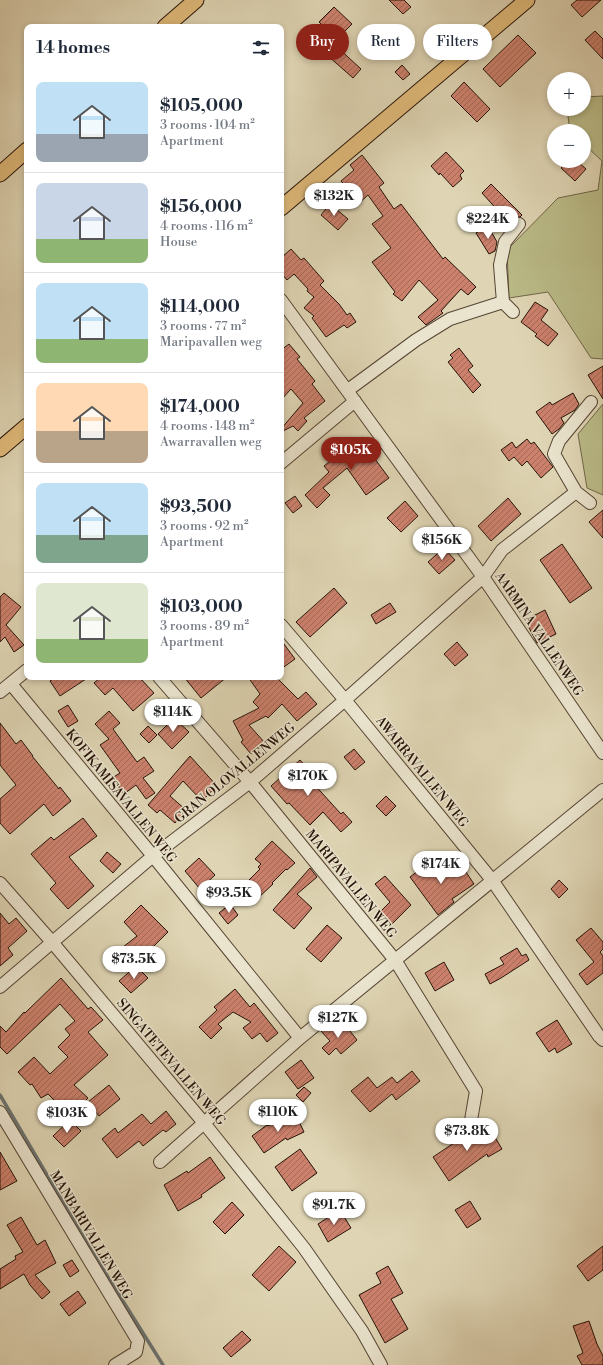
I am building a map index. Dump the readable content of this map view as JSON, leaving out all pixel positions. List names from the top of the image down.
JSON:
{
  "streets": {
    "street": [
      "AARMINA VALLENWEG",
      "AWARRAVALLEN WEG",
      "GRAN OLOVALLENWEG",
      "KOFIKAMISAVALLEN WEG",
      "MARIPAVALLEN WEG",
      "SINGATETEVALLEN WEG",
      "MANBARIVALLEN WEG"
    ]
  },
  "crossings": [
    ["AARMINA VALLENWEG", "GRAN OLOVALLENWEG"],
    ["AWARRAVALLEN WEG", "GRAN OLOVALLENWEG"],
    ["GRAN OLOVALLENWEG", "KOFIKAMISAVALLEN WEG"],
    ["GRAN OLOVALLENWEG", "MARIPAVALLEN WEG"],
    ["GRAN OLOVALLENWEG", "SINGATETEVALLEN WEG"]
  ],
  "page": {
    "chip": ["Buy", "Rent", "Filters"],
    "heading": "14 homes",
    "map_buttons": ["+", "−"],
    "list": [
      {
        "name": "$105,000",
        "note": "3 rooms · 104 m² · Apartment"
      },
      {
        "name": "$156,000",
        "note": "4 rooms · 116 m² · House"
      },
      {
        "name": "$114,000",
        "note": "3 rooms · 77 m² · Maripavallen weg"
      },
      {
        "name": "$174,000",
        "note": "4 rooms · 148 m² · Awarravallen weg"
      },
      {
        "name": "$93,500",
        "note": "3 rooms · 92 m² · Apartment"
      },
      {
        "name": "$103,000",
        "note": "3 rooms · 89 m² · Apartment"
      }
    ],
    "price": [
      "$132K",
      "$224K",
      "$105K",
      "$156K",
      "$114K",
      "$170K",
      "$174K",
      "$93.5K",
      "$73.5K",
      "$127K",
      "$110K",
      "$103K",
      "$73.8K",
      "$91.7K"
    ]
  }
}
